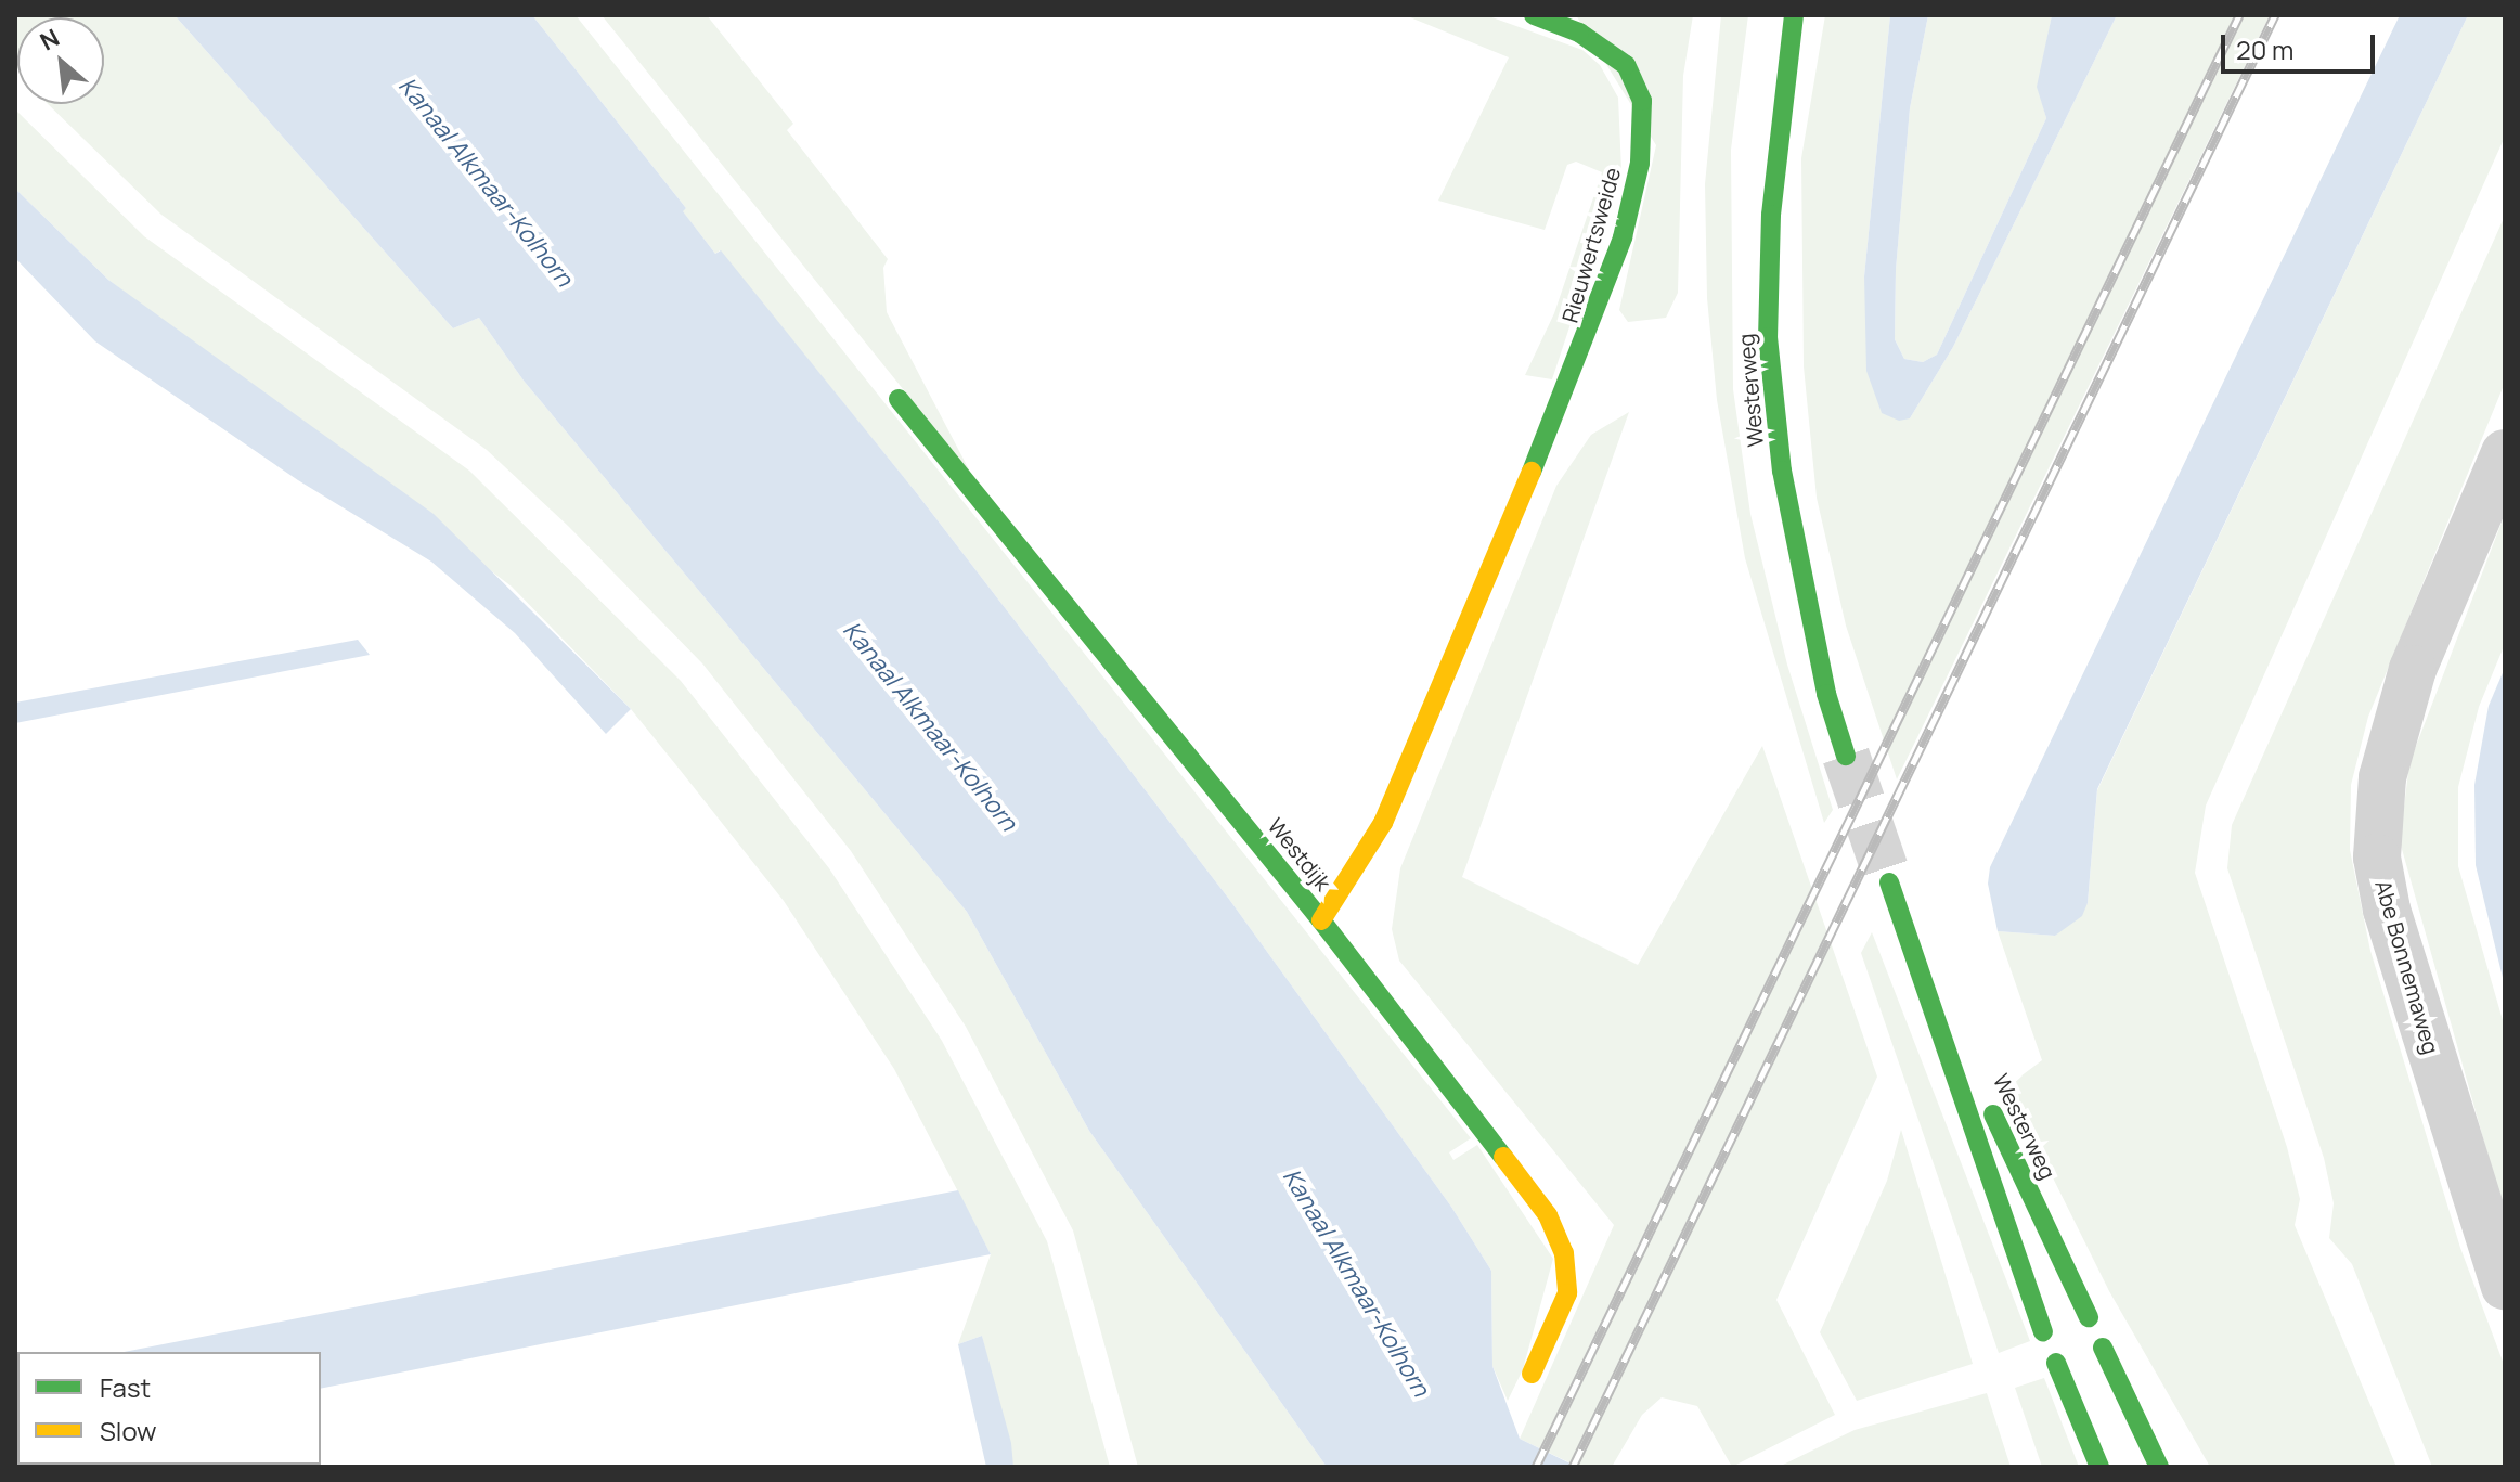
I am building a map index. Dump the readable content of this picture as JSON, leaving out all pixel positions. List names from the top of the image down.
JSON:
{
  "streets": {
    "street": [
      "Rieuwertsweide",
      "Westerweg",
      "Westdijk",
      "Abe Bonnemaweg"
    ]
  },
  "crossings": [
    ["Rieuwertsweide", "Westdijk"]
  ],
  "water": ["Kanaal Alkmaar-Kolhorn"],
  "legend": ["Fast", "Slow"],
  "scale_bar": "20 m",
  "north": "top left"
}
